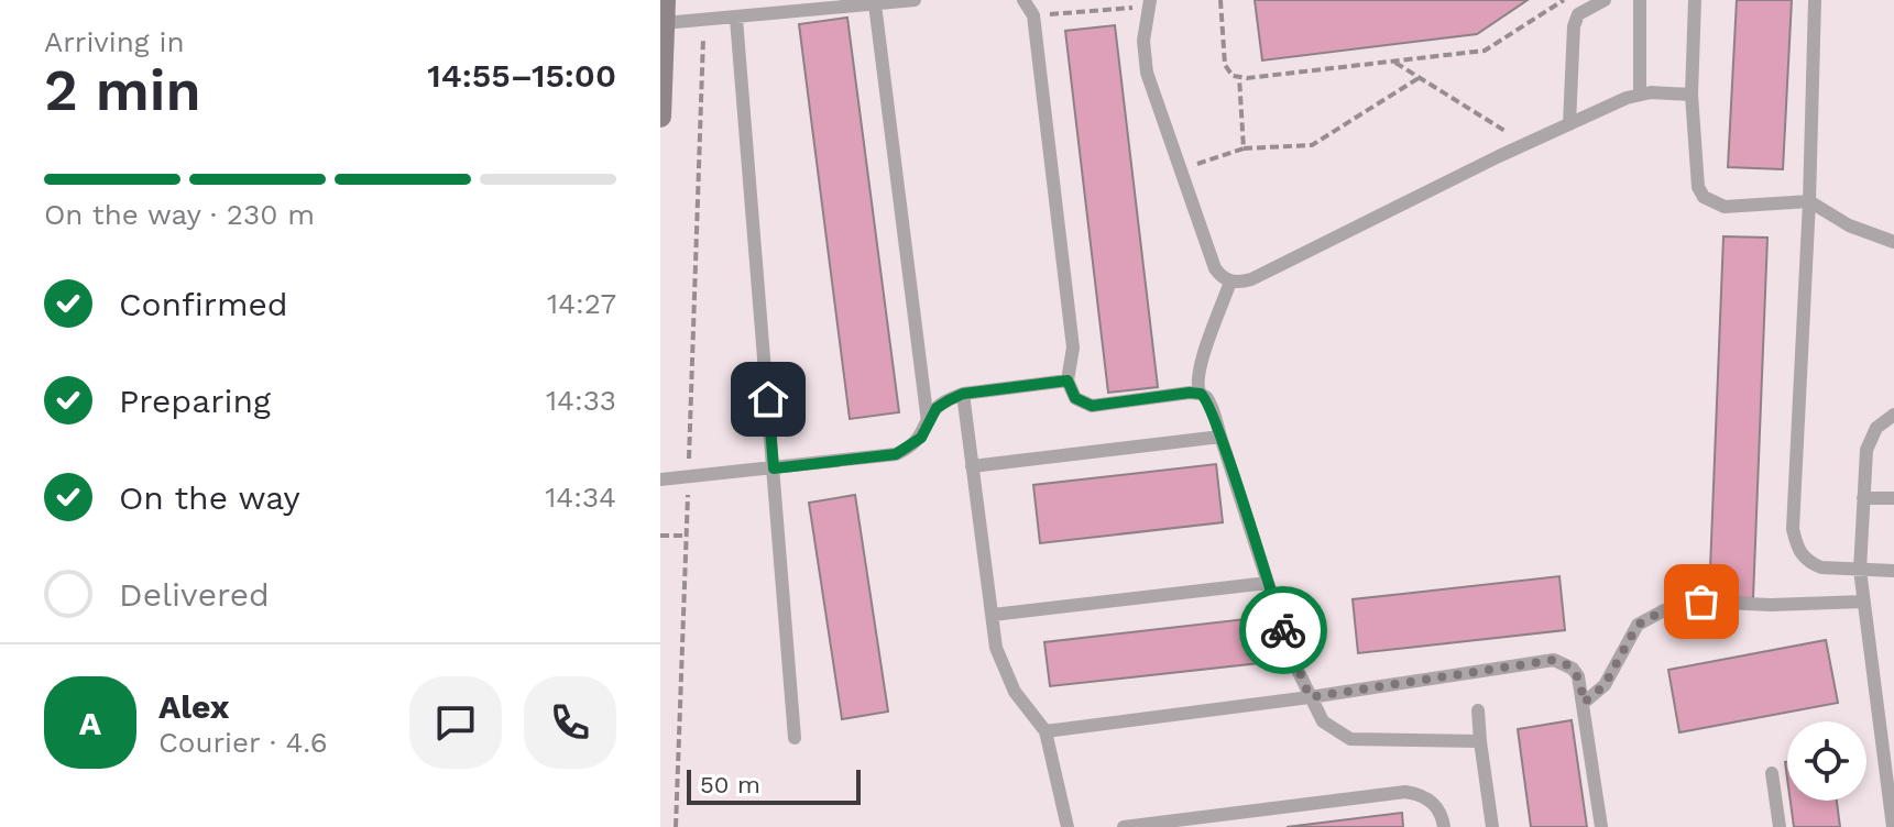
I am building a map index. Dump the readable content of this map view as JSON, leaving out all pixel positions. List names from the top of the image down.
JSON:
{
  "scale_bar": "50 m",
  "page": {
    "heading": ["2 min", "Arriving in", "14:55–15:00"],
    "panel": ["Alex", "Courier · 4.6"],
    "bar": "On the way · 230 m",
    "list": [
      ["Confirmed", "14:27"],
      ["Preparing", "14:33"],
      ["On the way", "14:34"],
      "Delivered"
    ],
    "round": "A",
    "scale": "50 m"
  }
}
